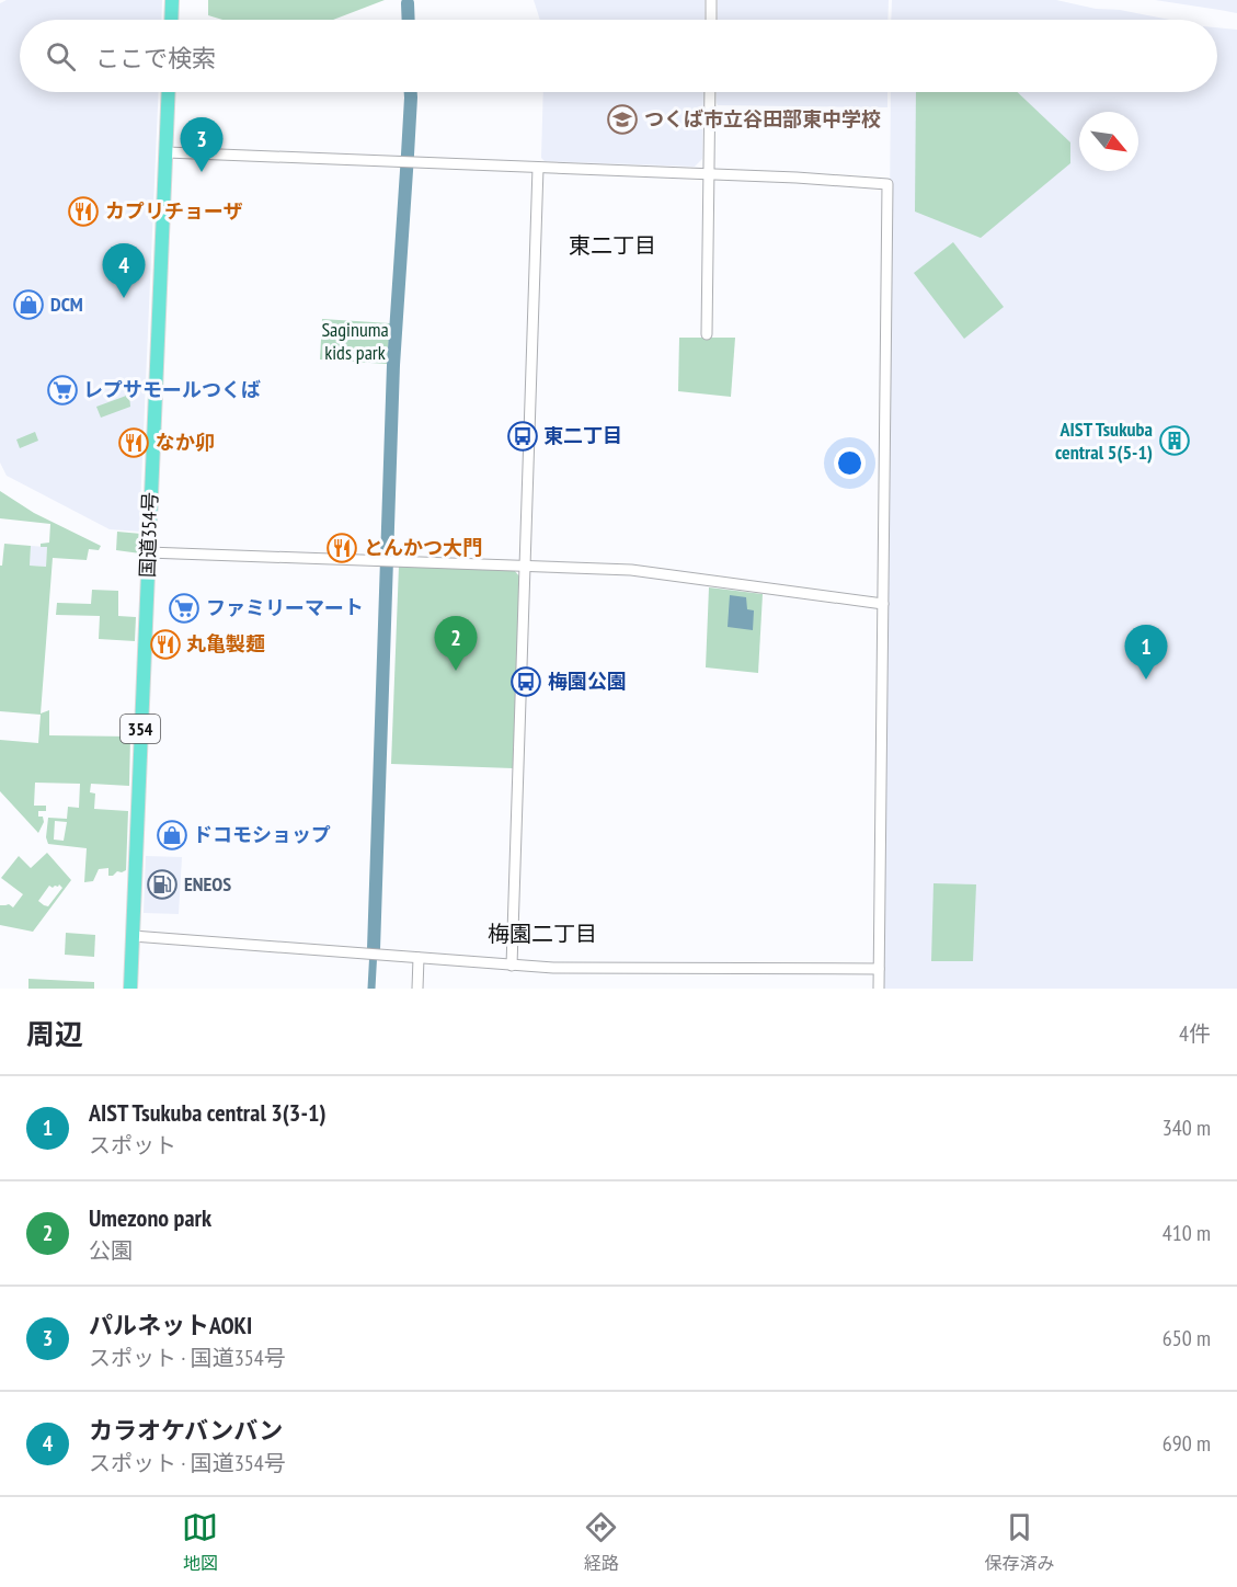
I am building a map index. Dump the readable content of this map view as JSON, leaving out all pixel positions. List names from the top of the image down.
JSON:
{
  "streets": {
    "highway": ["国道354号", "354"]
  },
  "districts": ["東二丁目", "梅園二丁目"],
  "parks": ["Saginuma kids park"],
  "places": {
    "school or university": ["つくば市立谷田部東中学校"],
    "restaurant": [
      "カプリチョーザ",
      "なか卯",
      "とんかつ大門",
      "丸亀製麺"
    ],
    "shop": ["DCM", "ドコモショップ"],
    "supermarket": ["レプサモールつくば", "ファミリーマート"],
    "bus stop": ["東二丁目", "梅園公園"],
    "building": ["AIST Tsukuba central 5(5-1)"],
    "fuel station": ["ENEOS"]
  },
  "north": "bottom right",
  "page": {
    "search": "ここで検索",
    "pins": [
      "3",
      "4",
      "2",
      "1"
    ],
    "heading": ["周辺", "4件"],
    "list": [
      {
        "mark": "1",
        "name": "AIST Tsukuba central 3(3-1)",
        "note": "スポット",
        "value": "340 m"
      },
      {
        "mark": "2",
        "name": "Umezono park",
        "note": "公園",
        "value": "410 m"
      },
      {
        "mark": "3",
        "name": "パルネットAOKI",
        "note": "スポット · 国道354号",
        "value": "650 m"
      },
      {
        "mark": "4",
        "name": "カラオケバンバン",
        "note": "スポット · 国道354号",
        "value": "690 m"
      }
    ],
    "nav": ["地図", "経路", "保存済み"]
  }
}
